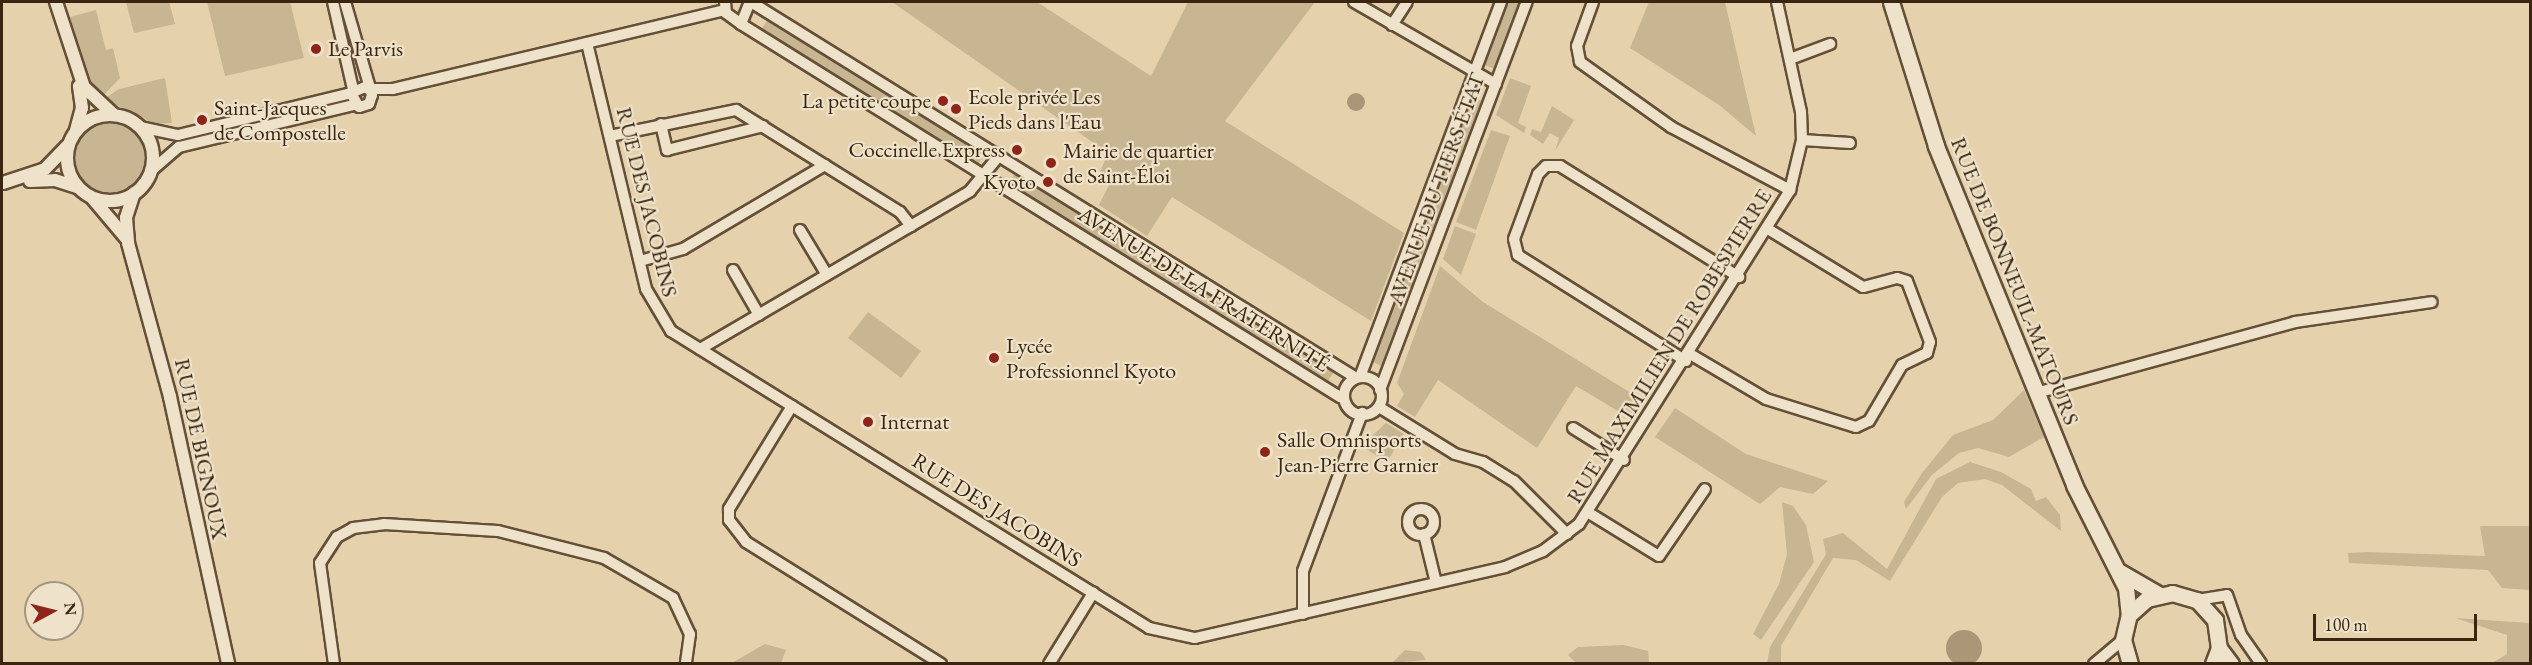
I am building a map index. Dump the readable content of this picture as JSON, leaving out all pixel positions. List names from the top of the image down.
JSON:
{
  "streets": {
    "main road": ["RUE DE BONNEUIL-MATOURS"],
    "street": [
      "AVENUE DU TIERS ÉTAT",
      "RUE DES JACOBINS",
      "AVENUE DE LA FRATERNITÉ",
      "RUE MAXIMILIEN DE ROBESPIERRE",
      "RUE DE BIGNOUX"
    ]
  },
  "crossings": [
    ["AVENUE DU TIERS ÉTAT", "AVENUE DE LA FRATERNITÉ"],
    ["RUE DES JACOBINS", "RUE MAXIMILIEN DE ROBESPIERRE"]
  ],
  "places": [
    "Le Parvis",
    "La petite coupe",
    "Ecole privée Les Pieds dans l'Eau",
    "Saint-Jacques de Compostelle",
    "Coccinelle Express",
    "Mairie de quartier de Saint-Éloi",
    "Kyoto",
    "Lycée Professionnel Kyoto",
    "Internat",
    "Salle Omnisports Jean-Pierre Garnier"
  ],
  "scale_bar": "100 m",
  "north": "right"
}
